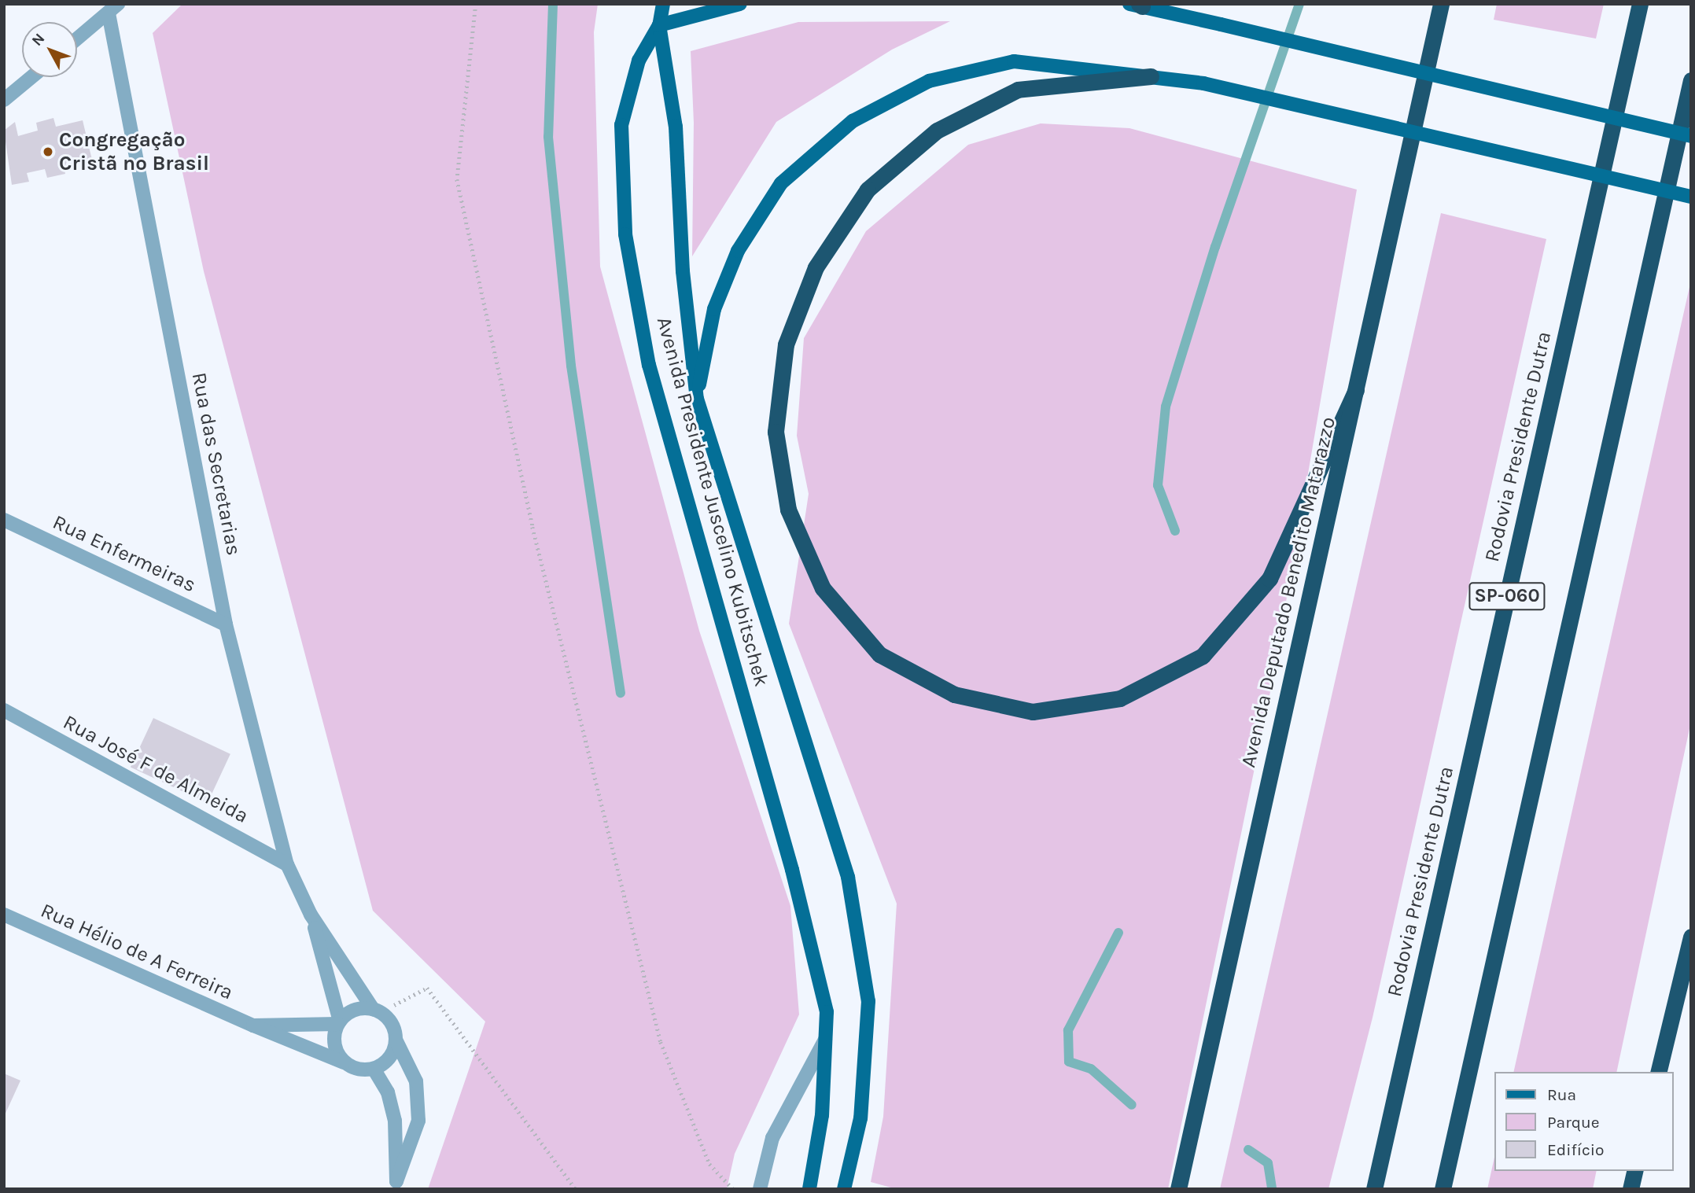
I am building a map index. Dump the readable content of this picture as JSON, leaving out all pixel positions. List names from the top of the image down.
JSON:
{
  "streets": {
    "highway": ["Rodovia Presidente Dutra", "Avenida Deputado Benedito Matarazzo", "SP-060"],
    "main road": ["Avenida Presidente Juscelino Kubitschek"],
    "street": [
      "Rua das Secretarias",
      "Rua Enfermeiras",
      "Rua José F de Almeida",
      "Rua Hélio de A Ferreira"
    ]
  },
  "crossings": [
    ["Rua das Secretarias", "Rua Enfermeiras"],
    ["Rua das Secretarias", "Rua José F de Almeida"],
    ["Rua das Secretarias", "Rua Hélio de A Ferreira"]
  ],
  "places": ["Congregação Cristã no Brasil"],
  "legend": ["Rua", "Parque", "Edifício"],
  "north": "top left"
}
